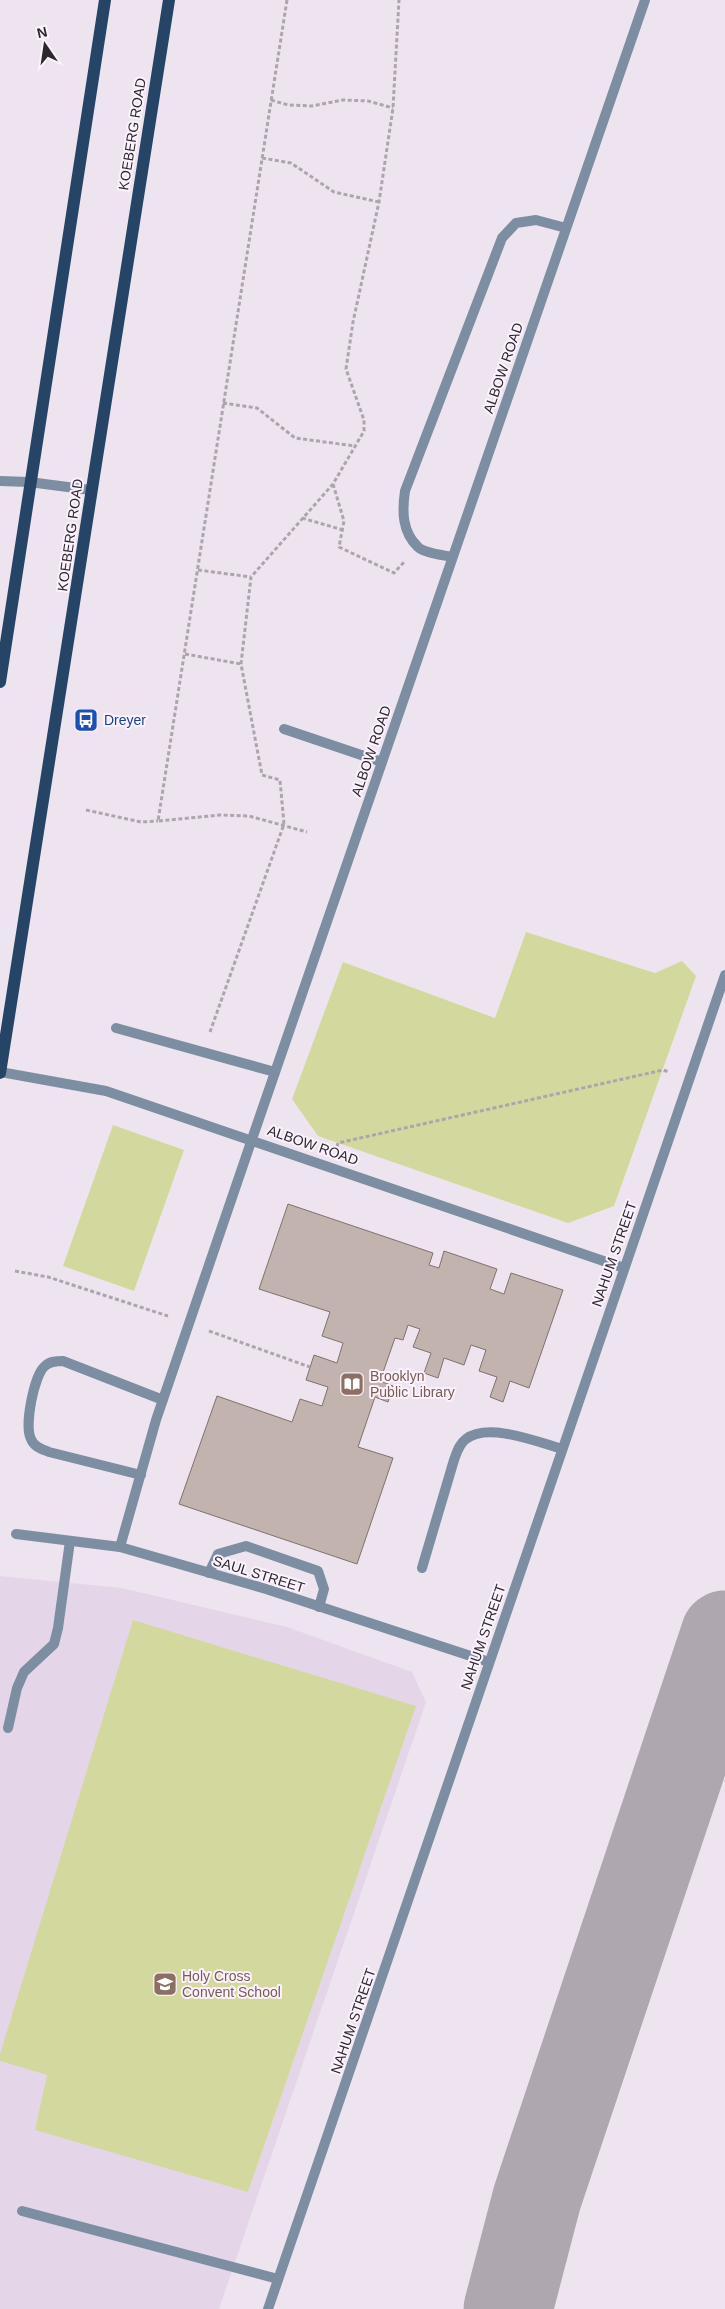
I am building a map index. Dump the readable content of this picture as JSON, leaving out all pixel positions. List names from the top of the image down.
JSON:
{
  "streets": {
    "main road": ["KOEBERG ROAD"],
    "street": ["ALBOW ROAD", "NAHUM STREET", "SAUL STREET"]
  },
  "crossings": [
    ["ALBOW ROAD", "NAHUM STREET"],
    ["NAHUM STREET", "SAUL STREET"]
  ],
  "places": {
    "bus stop": ["Dreyer"],
    "library": ["Brooklyn Public Library"],
    "school or university": ["Holy Cross Convent School"]
  },
  "north": "top"
}
